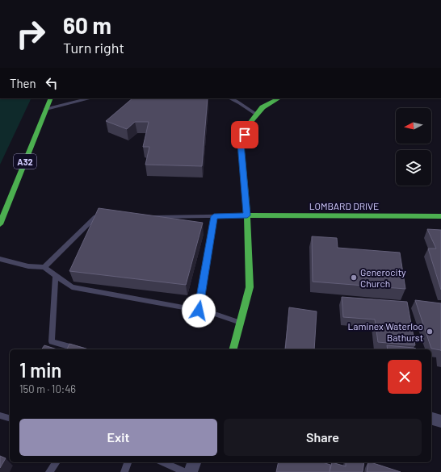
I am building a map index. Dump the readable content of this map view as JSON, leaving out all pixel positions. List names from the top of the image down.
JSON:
{
  "streets": {
    "main road": ["A32", "LOMBARD DRIVE"]
  },
  "places": ["Generocity Church", "Laminex Waterloo Bathurst"],
  "north": "left",
  "page": {
    "turn": ["60 m", "Turn right"],
    "then": "Then",
    "heading": ["1 min", "150 m · 10:46"],
    "buttons": ["Exit", "Share"]
  }
}
